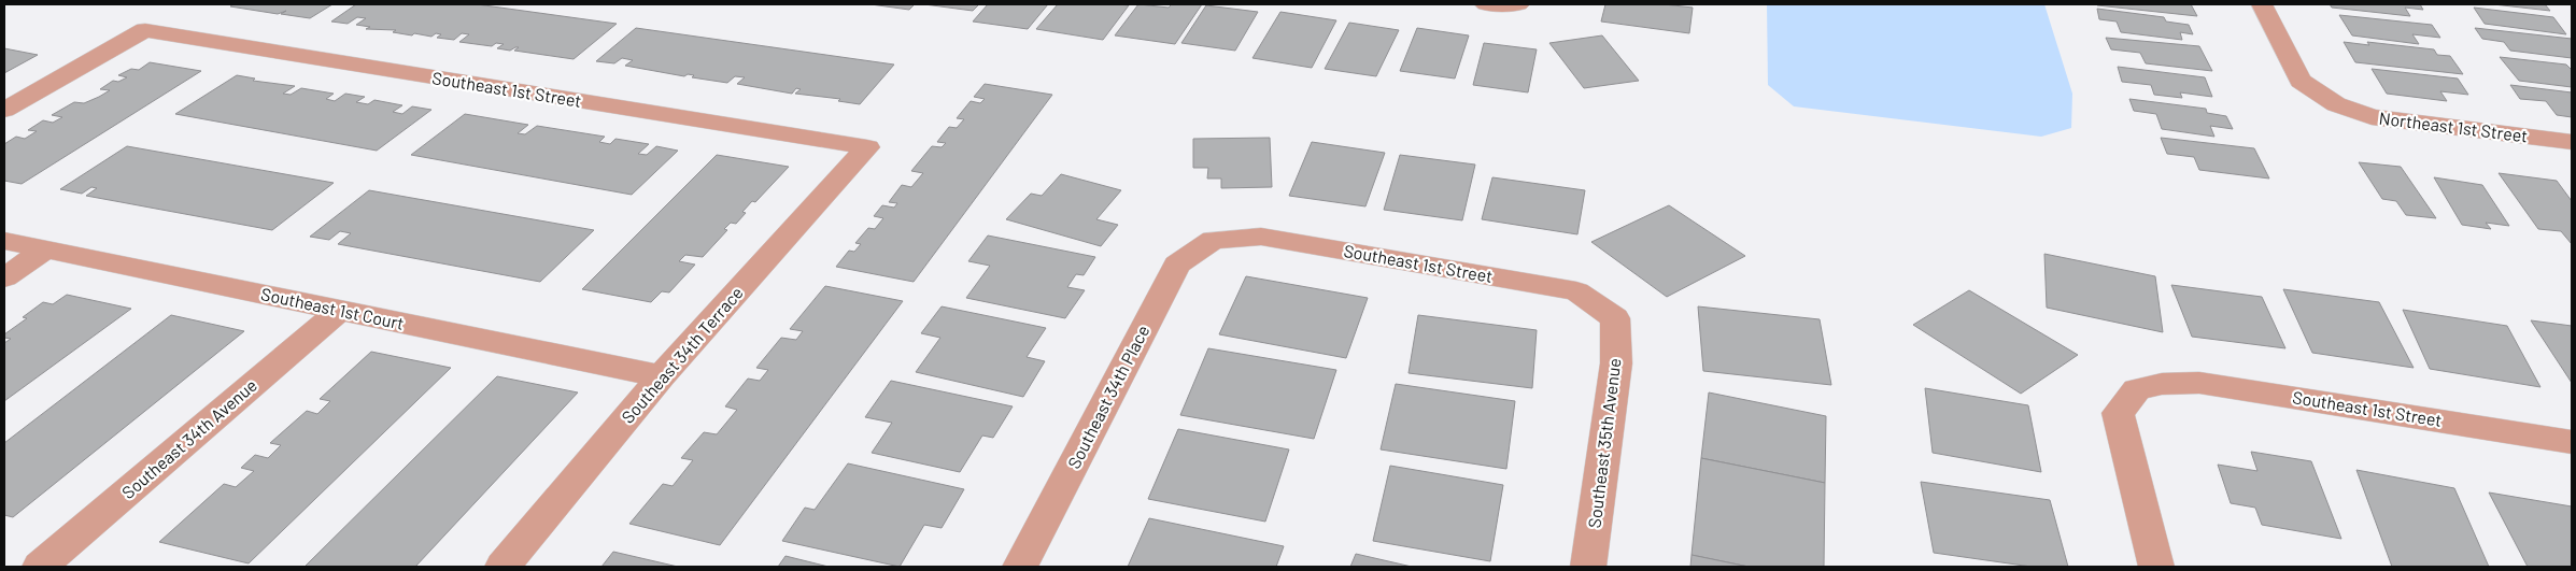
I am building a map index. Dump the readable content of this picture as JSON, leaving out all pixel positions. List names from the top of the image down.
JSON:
{
  "streets": {
    "street": [
      "Southeast 1st Street",
      "Northeast 1st Street",
      "Southeast 1st Court",
      "Southeast 34th Terrace",
      "Southeast 34th Place",
      "Southeast 34th Avenue",
      "Southeast 35th Avenue"
    ]
  },
  "crossings": [
    ["Southeast 1st Street", "Southeast 34th Terrace"],
    ["Southeast 1st Street", "Southeast 34th Place"],
    ["Southeast 1st Street", "Southeast 35th Avenue"],
    ["Southeast 1st Court", "Southeast 34th Terrace"],
    ["Southeast 1st Court", "Southeast 34th Avenue"]
  ]
}
